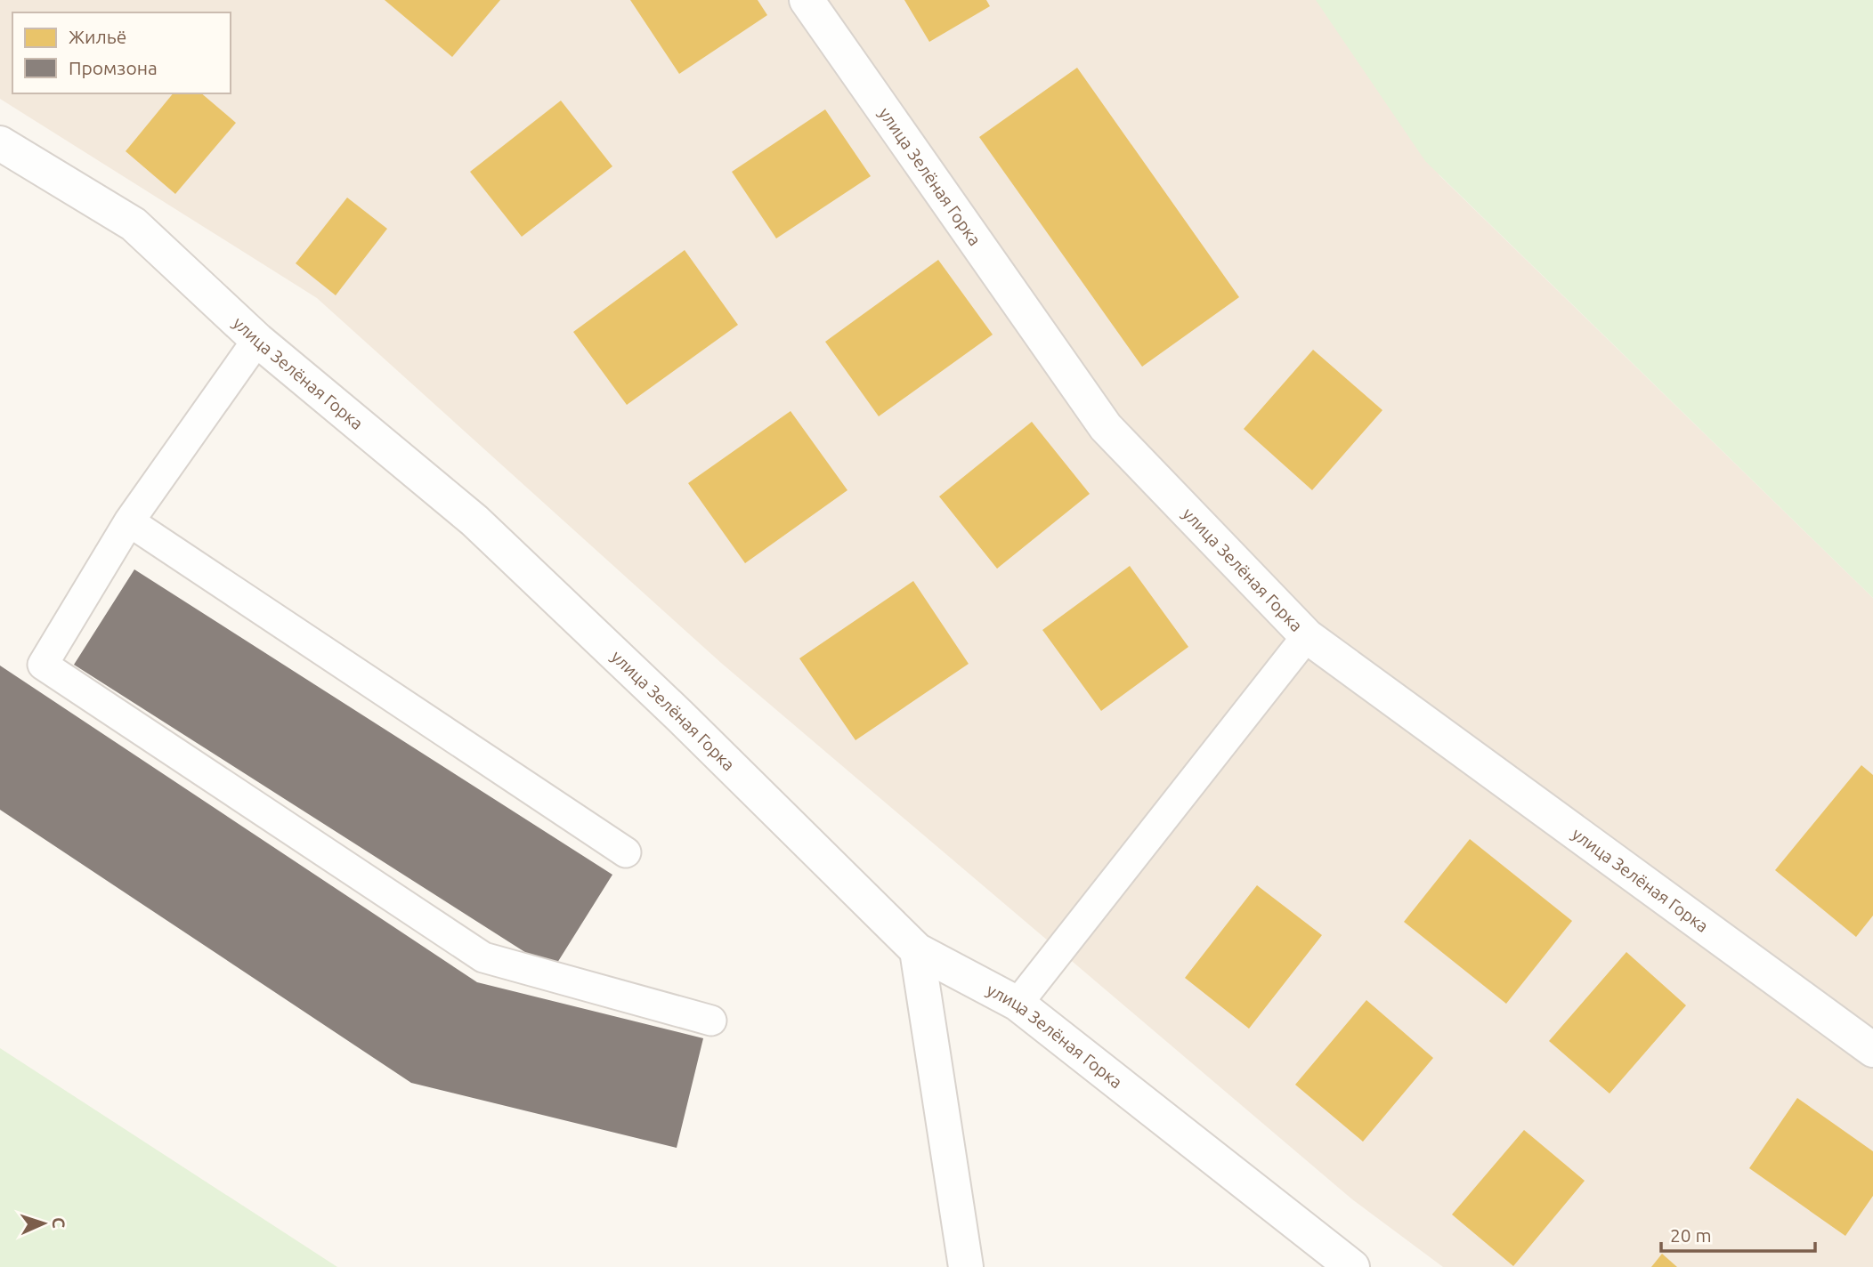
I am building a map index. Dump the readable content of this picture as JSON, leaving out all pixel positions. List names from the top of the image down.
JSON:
{
  "streets": {
    "street": ["улица Зелёная Горка"]
  },
  "legend": ["Жильё", "Промзона"],
  "scale_bar": "20 m",
  "north": "right"
}
